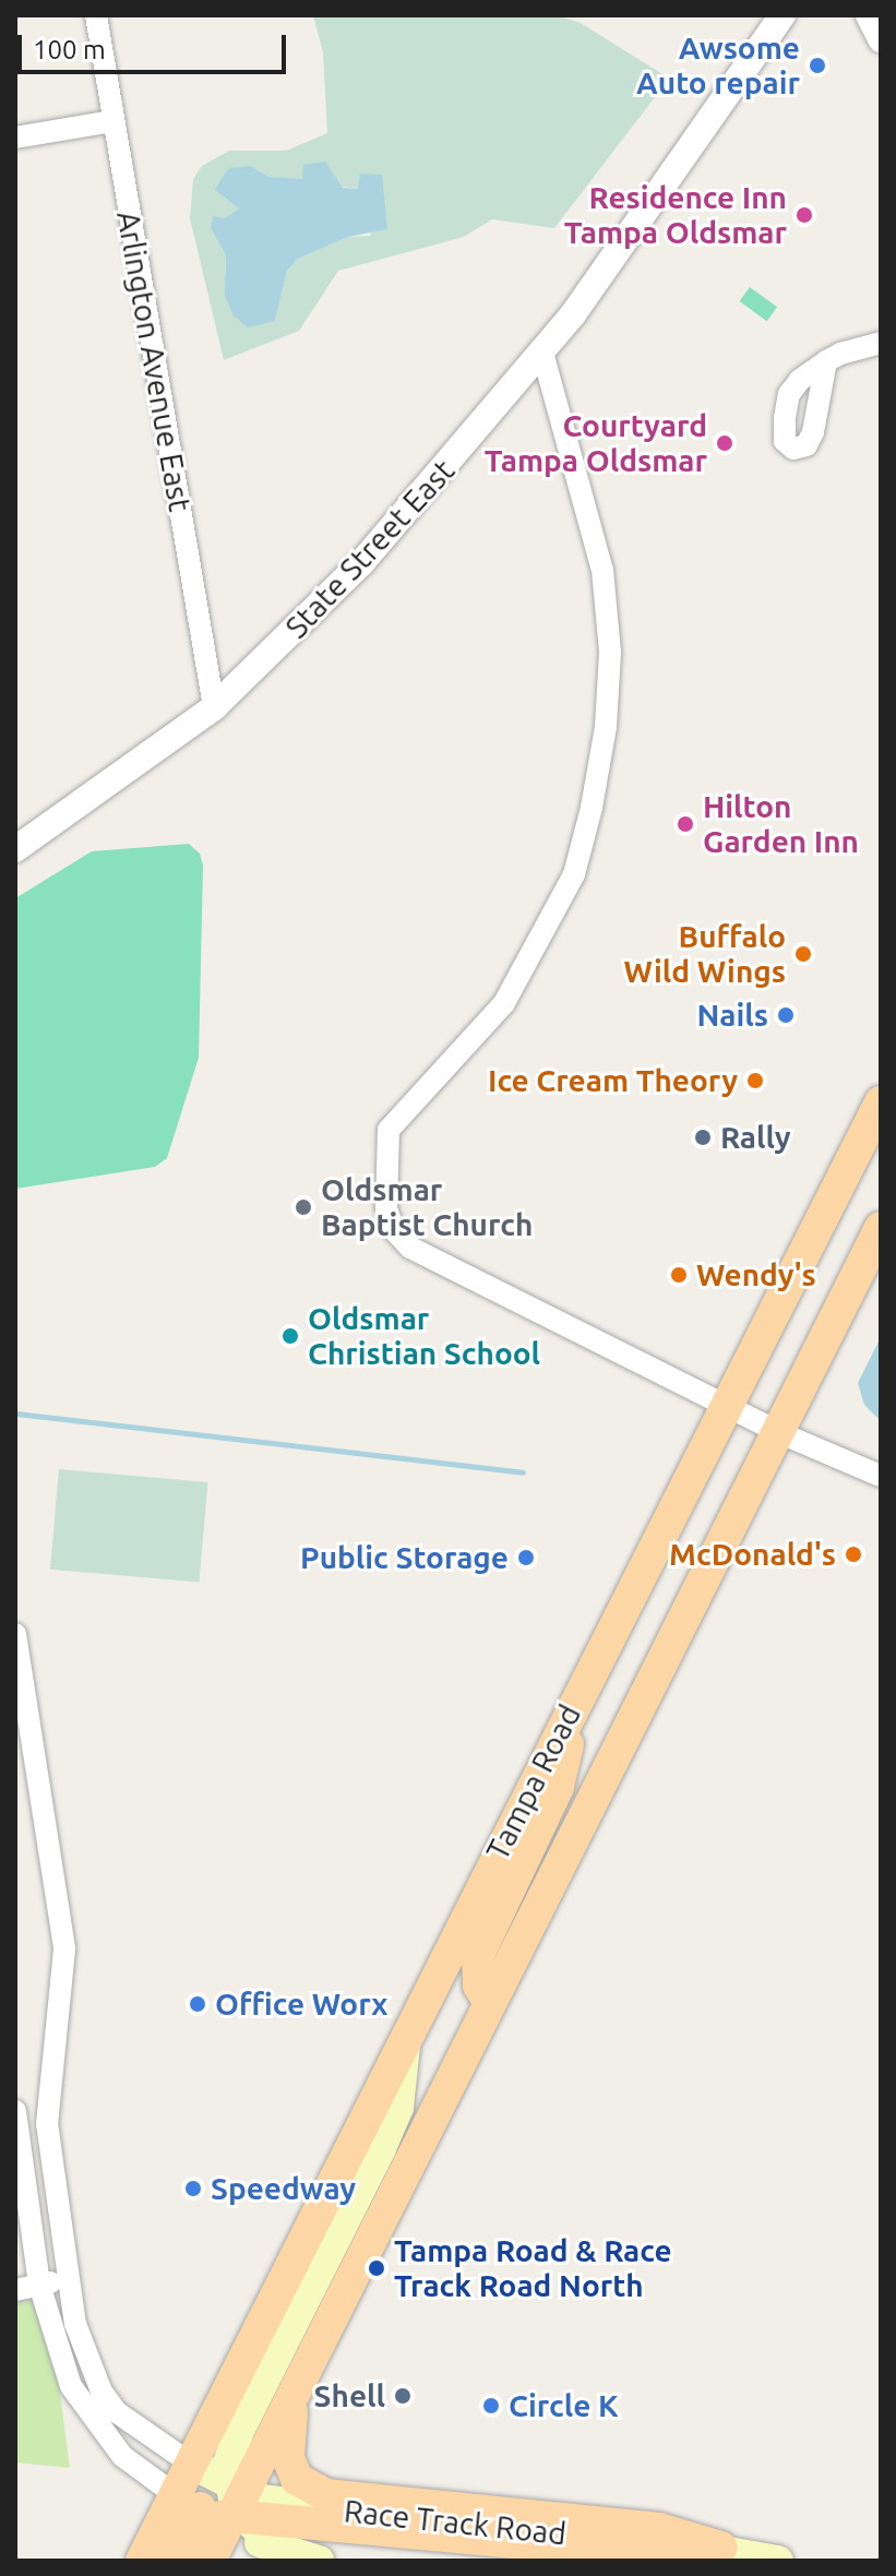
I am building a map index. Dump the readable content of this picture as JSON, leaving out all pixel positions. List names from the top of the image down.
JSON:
{
  "streets": {
    "main road": ["Tampa Road", "Race Track Road"],
    "street": ["Arlington Avenue East", "State Street East"]
  },
  "crossings": [
    ["Arlington Avenue East", "State Street East"],
    ["Tampa Road", "Race Track Road"]
  ],
  "places": [
    "Awsome Auto repair",
    "Residence Inn Tampa Oldsmar",
    "Courtyard Tampa Oldsmar",
    "Hilton Garden Inn",
    "Buffalo Wild Wings",
    "Nails",
    "Ice Cream Theory",
    "Rally",
    "Oldsmar Baptist Church",
    "Wendy's",
    "Oldsmar Christian School",
    "McDonald's",
    "Public Storage",
    "Office Worx",
    "Speedway",
    "Tampa Road & Race Track Road North",
    "Shell",
    "Circle K"
  ],
  "scale_bar": "100 m"
}
